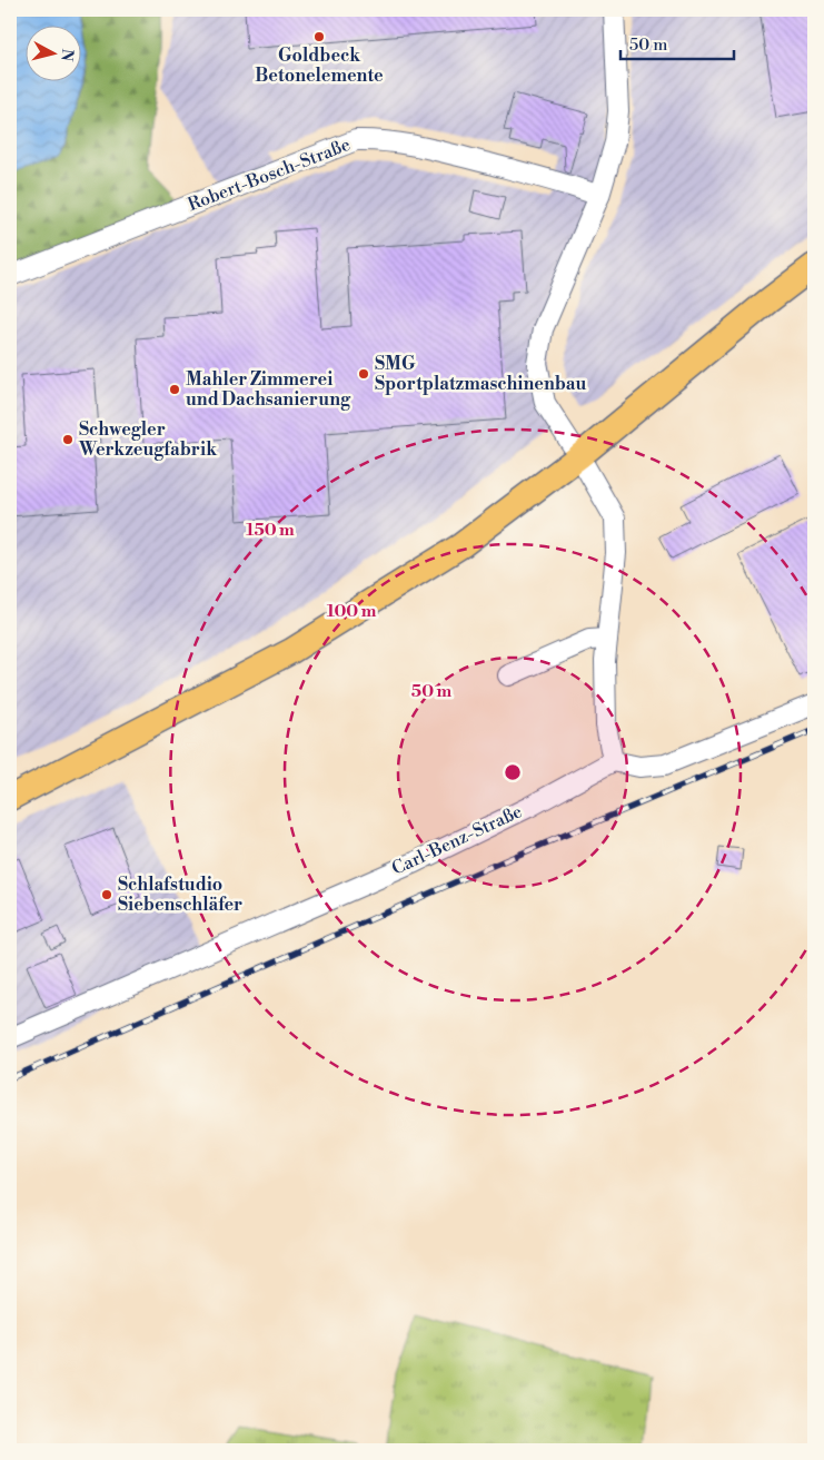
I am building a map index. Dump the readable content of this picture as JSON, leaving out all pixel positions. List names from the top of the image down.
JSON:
{
  "streets": {
    "street": ["Robert-Bosch-Straße", "Carl-Benz-Straße"]
  },
  "places": [
    "Goldbeck Betonelemente",
    "SMG Sportplatzmaschinenbau",
    "Mahler Zimmerei und Dachsanierung",
    "Schwegler Werkzeugfabrik",
    "Schlafstudio Siebenschläfer"
  ],
  "scale_bar": "50 m",
  "north": "right",
  "rings": ["150 m", "100 m", "50 m"]
}
